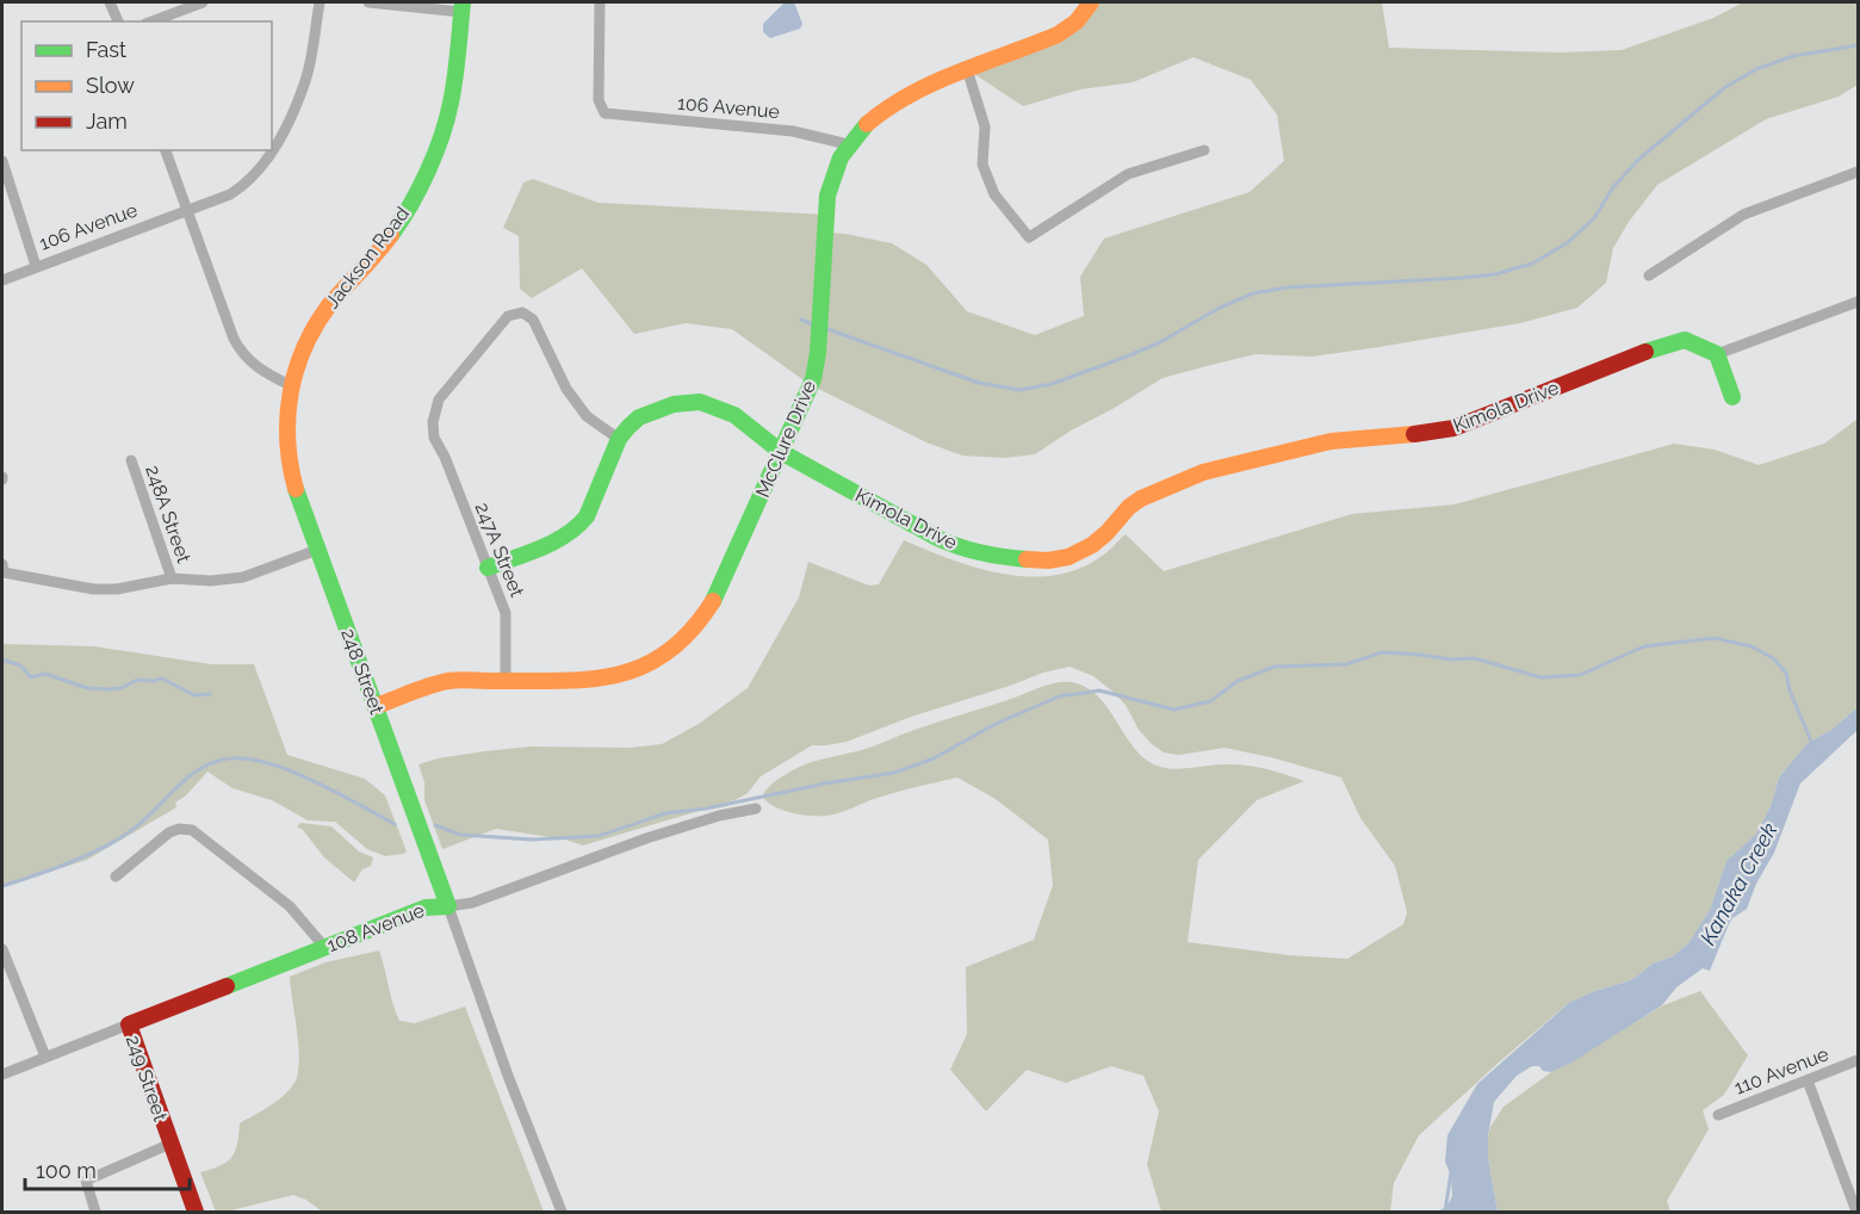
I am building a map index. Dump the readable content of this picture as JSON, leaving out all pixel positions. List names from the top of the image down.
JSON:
{
  "streets": {
    "street": [
      "106 Avenue",
      "Jackson Road",
      "Kimola Drive",
      "McClure Drive",
      "248A Street",
      "247A Street",
      "248 Street",
      "108 Avenue",
      "110 Avenue",
      "249 Street"
    ]
  },
  "crossings": [
    ["106 Avenue", "McClure Drive"],
    ["Jackson Road", "248 Street"],
    ["Kimola Drive", "McClure Drive"],
    ["Kimola Drive", "247A Street"],
    ["McClure Drive", "247A Street"],
    ["McClure Drive", "248 Street"],
    ["248 Street", "108 Avenue"],
    ["108 Avenue", "249 Street"]
  ],
  "water": ["Kanaka Creek"],
  "legend": ["Fast", "Slow", "Jam"],
  "scale_bar": "100 m"
}
